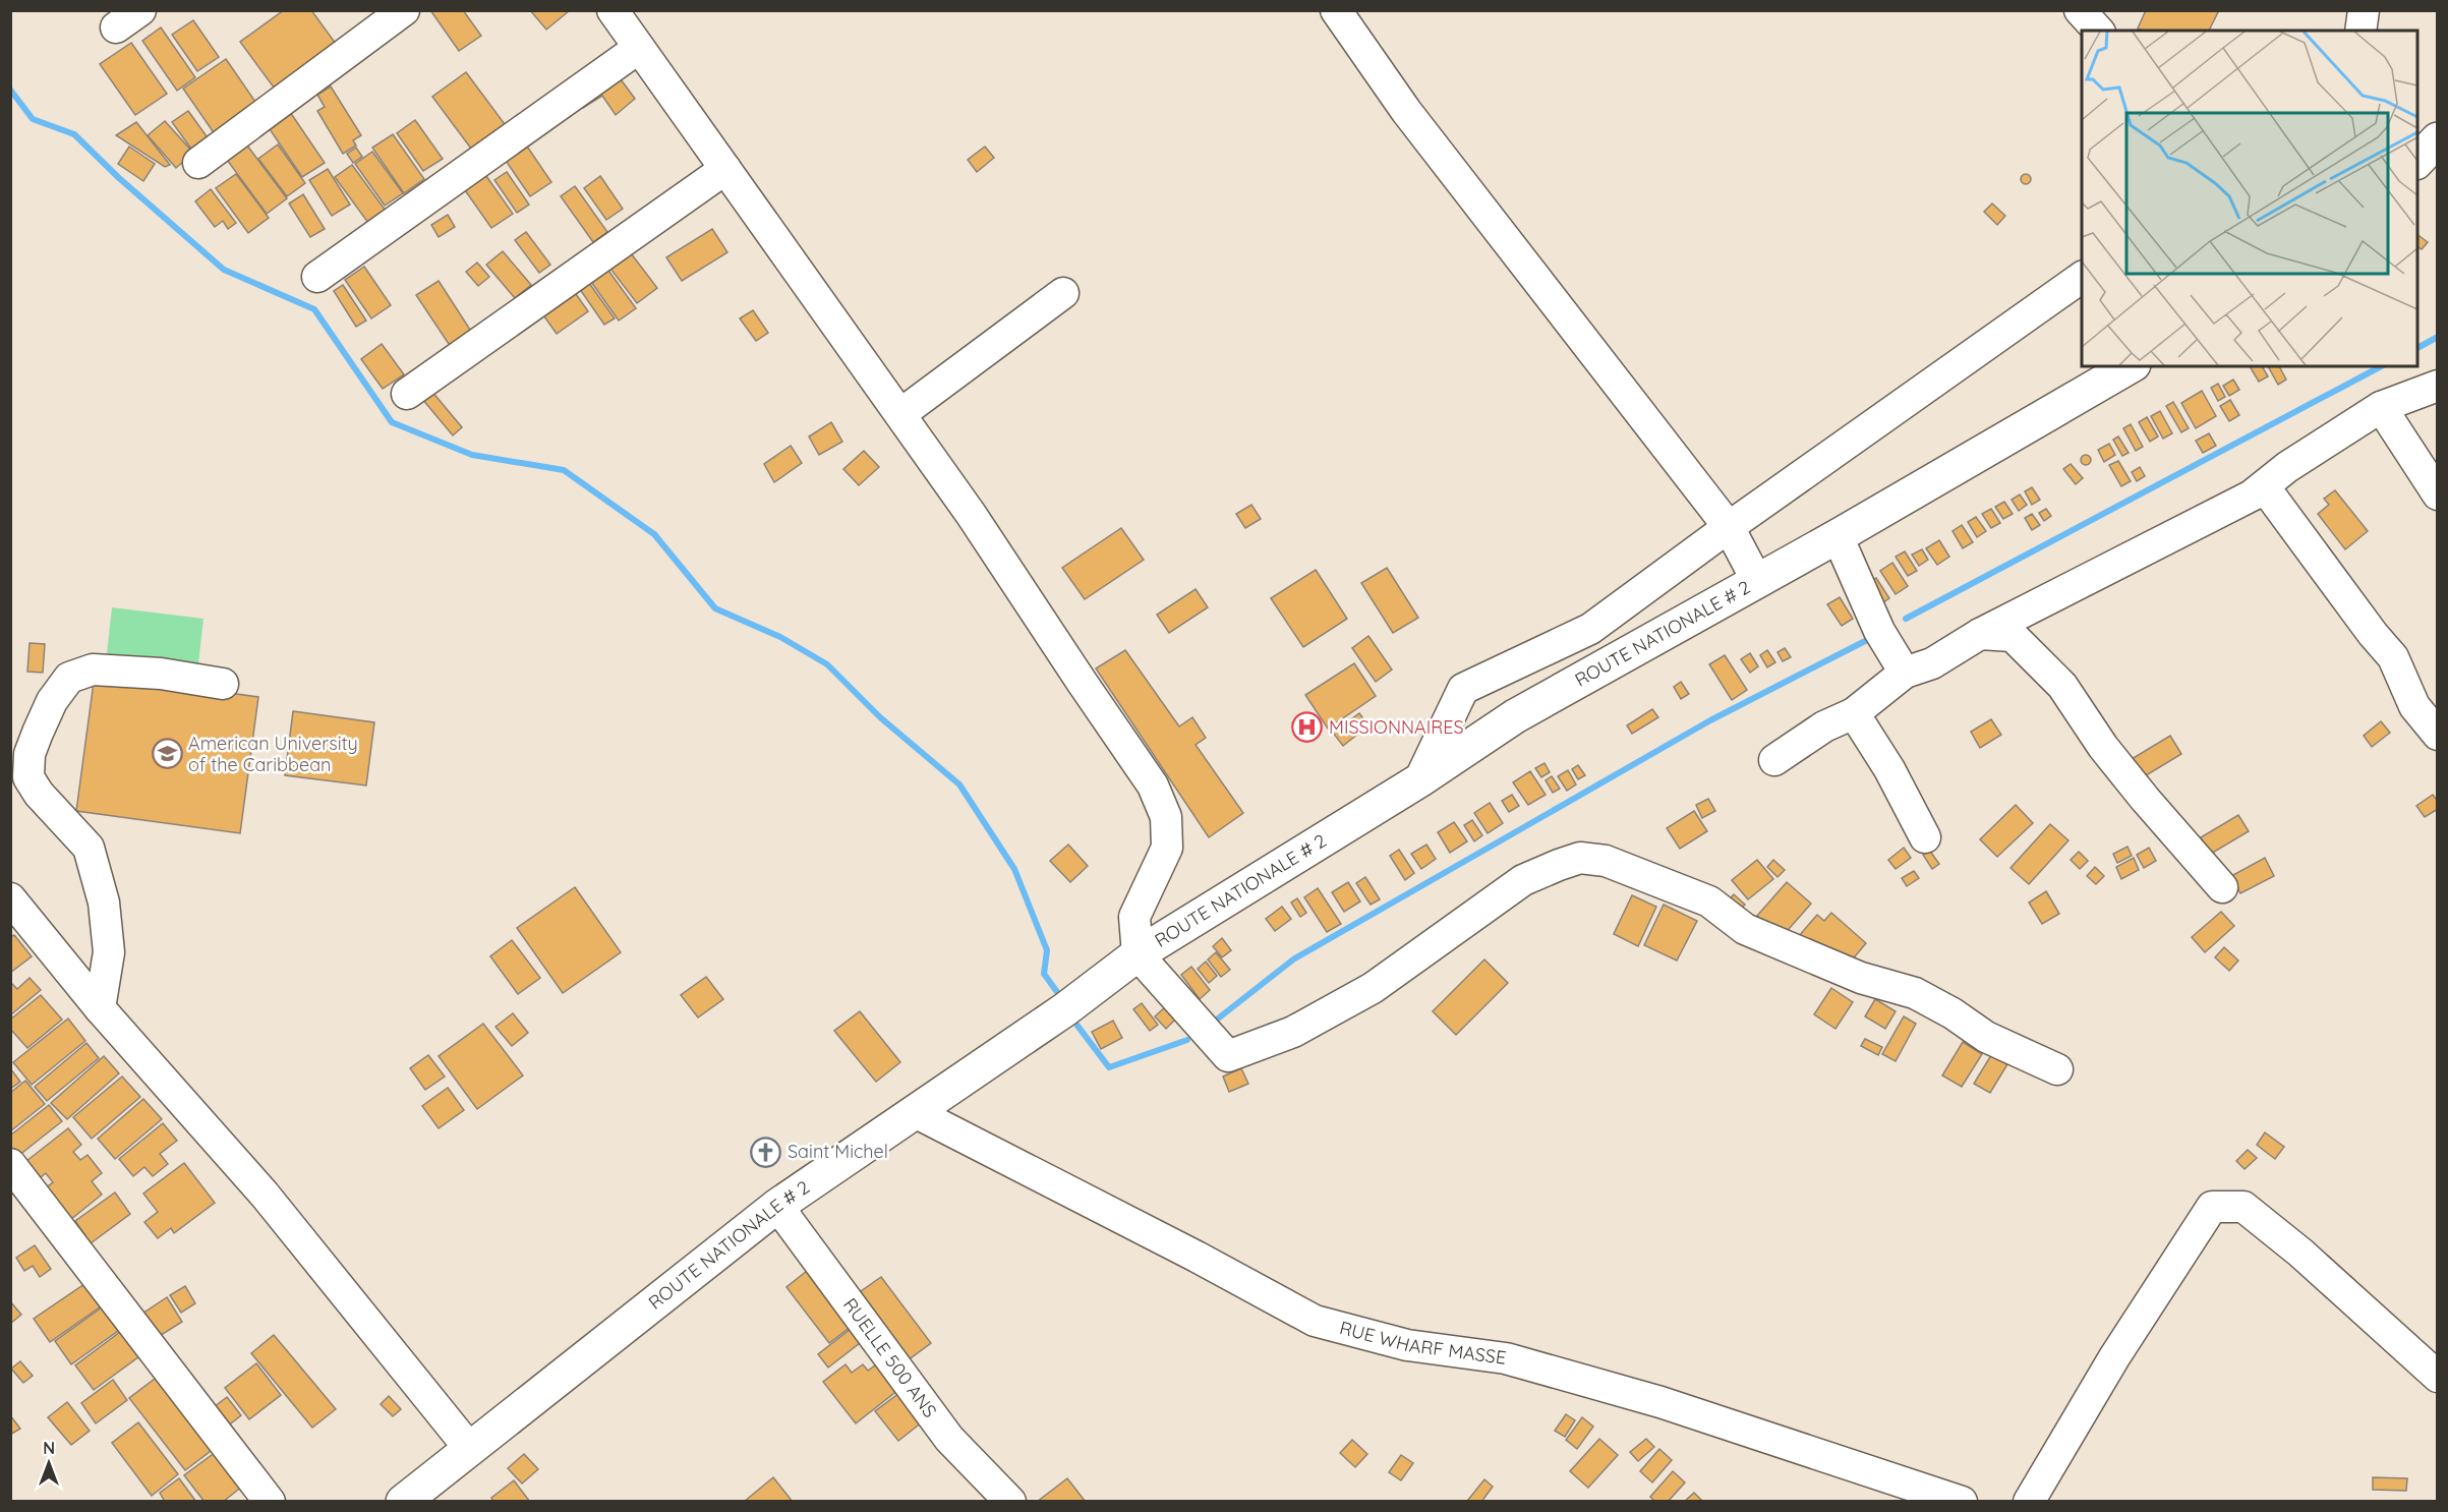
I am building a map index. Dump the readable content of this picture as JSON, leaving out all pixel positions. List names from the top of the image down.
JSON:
{
  "streets": {
    "main road": ["ROUTE NATIONALE # 2"],
    "street": ["RUE WHARF MASSE", "RUELLE 500 ANS"]
  },
  "crossings": [
    ["ROUTE NATIONALE # 2", "RUE WHARF MASSE"],
    ["ROUTE NATIONALE # 2", "RUELLE 500 ANS"]
  ],
  "places": {
    "hospital": ["MISSIONNAIRES"],
    "school or university": ["American University of the Caribbean"],
    "church": ["Saint Michel"]
  },
  "north": "top"
}
